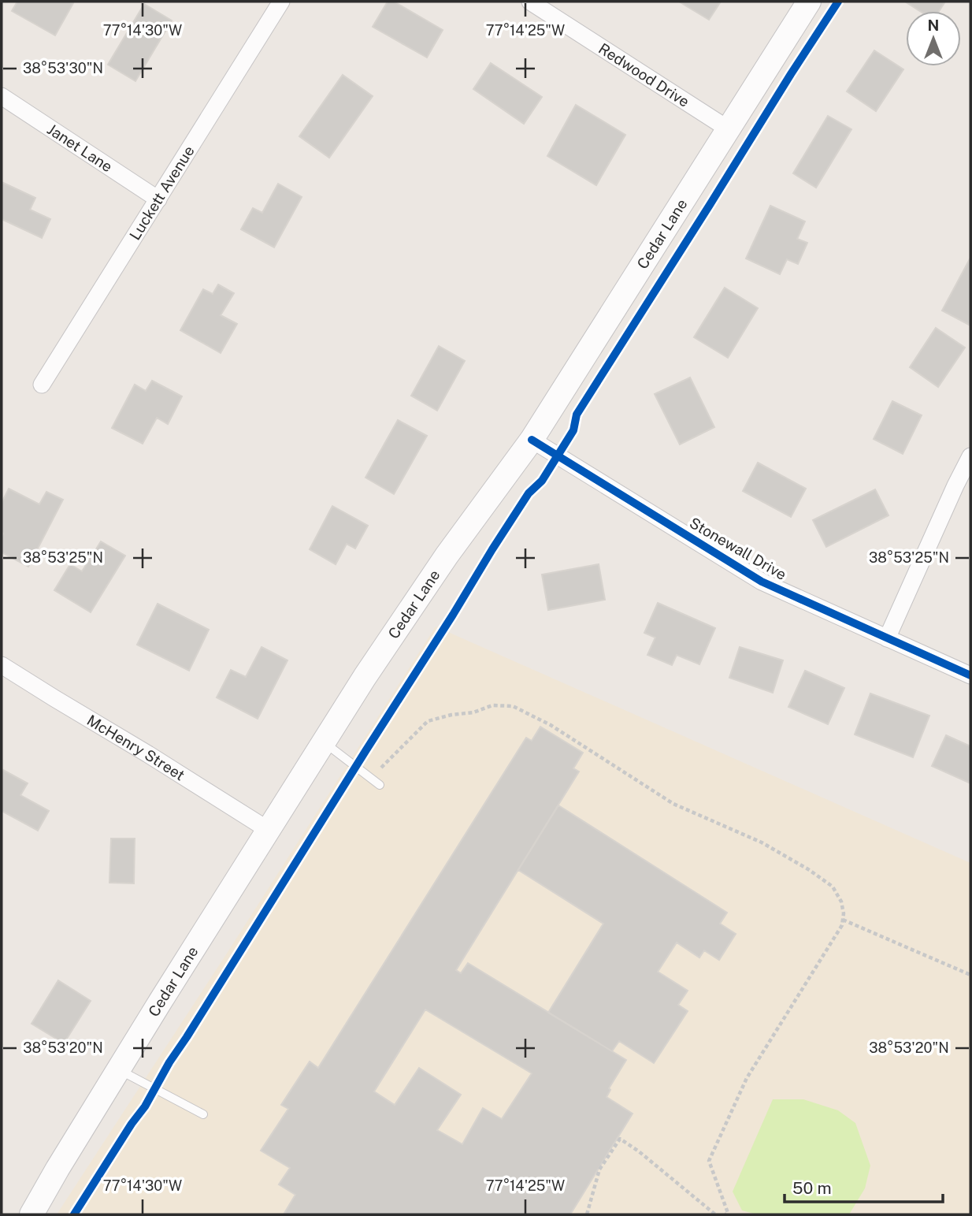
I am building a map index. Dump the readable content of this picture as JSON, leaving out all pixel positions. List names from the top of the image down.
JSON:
{
  "streets": {
    "main road": ["Cedar Lane"],
    "street": [
      "Redwood Drive",
      "Janet Lane",
      "Luckett Avenue",
      "Stonewall Drive",
      "McHenry Street"
    ]
  },
  "crossings": [
    ["Redwood Drive", "Cedar Lane"],
    ["Janet Lane", "Luckett Avenue"],
    ["Cedar Lane", "Stonewall Drive"],
    ["Cedar Lane", "McHenry Street"]
  ],
  "scale_bar": "50 m",
  "north": "top",
  "coordinates": [
    "77°14'30\"W",
    "77°14'25\"W",
    "38°53'30\"N",
    "38°53'25\"N",
    "38°53'20\"N"
  ]
}
